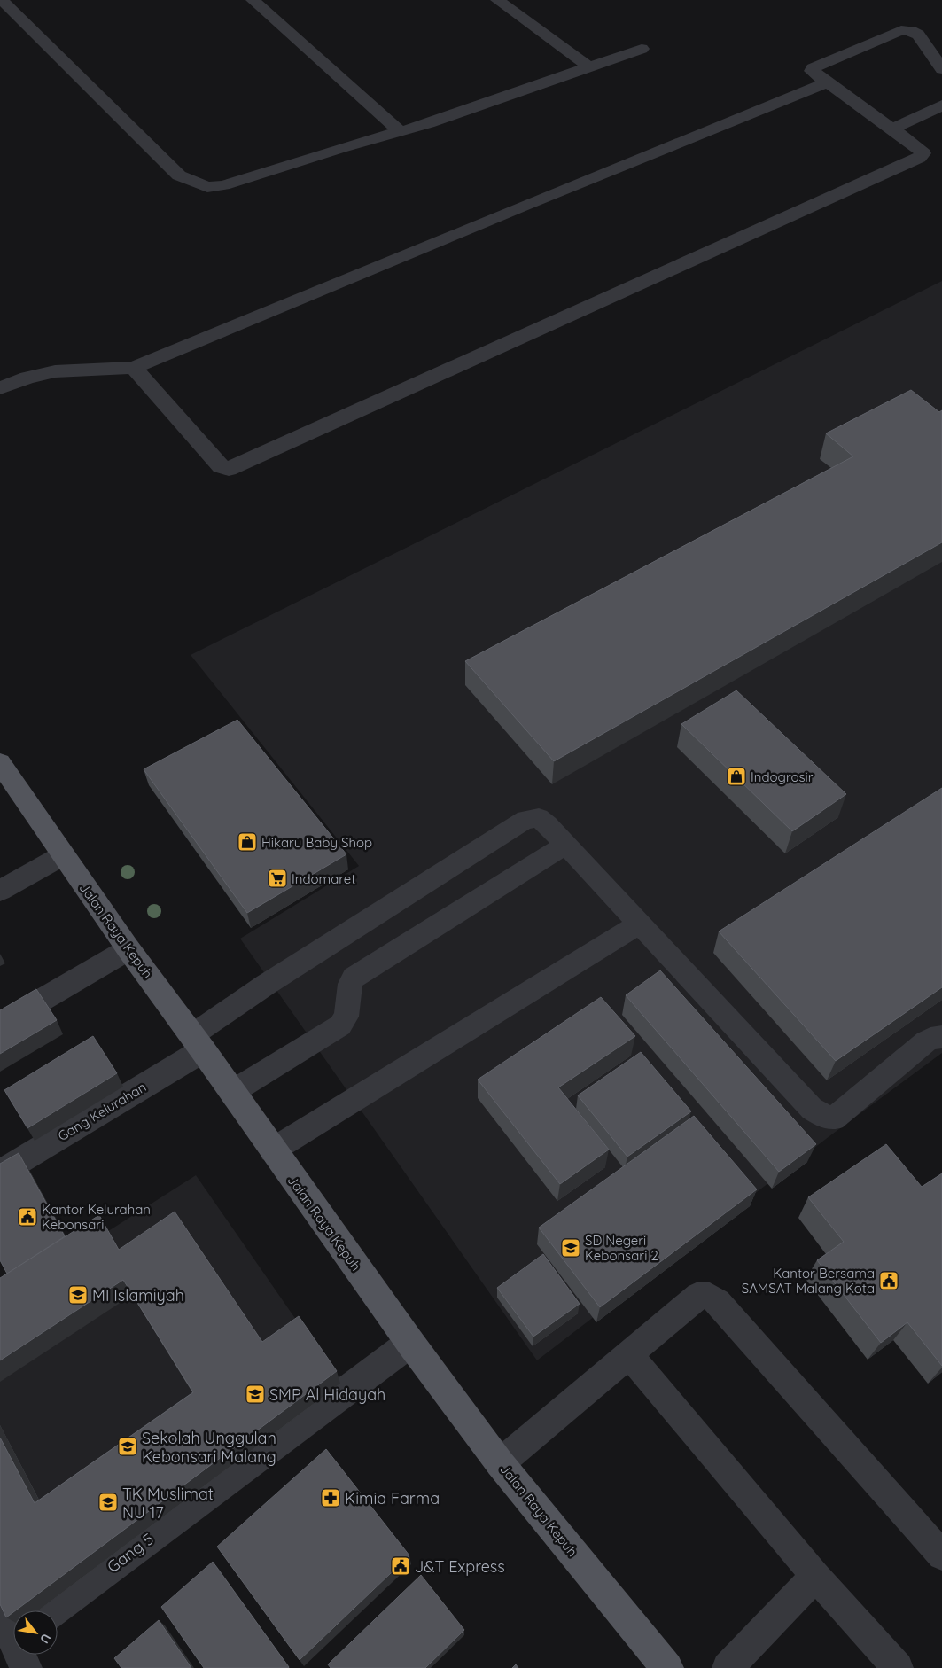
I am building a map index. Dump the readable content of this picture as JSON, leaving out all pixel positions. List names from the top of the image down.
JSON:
{
  "streets": {
    "main road": ["Jalan Raya Kepuh"],
    "street": ["Gang Kelurahan", "Gang 5"]
  },
  "crossings": [
    ["Jalan Raya Kepuh", "Gang Kelurahan"],
    ["Jalan Raya Kepuh", "Gang 5"]
  ],
  "places": {
    "shop": ["Indogrosir", "Hikaru Baby Shop"],
    "supermarket": ["Indomaret"],
    "public building": ["Kantor Kelurahan Kebonsari", "Kantor Bersama SAMSAT Malang Kota", "J&T Express"],
    "school or university": [
      "SD Negeri Kebonsari 2",
      "MI Islamiyah",
      "SMP Al Hidayah",
      "Sekolah Unggulan Kebonsari Malang",
      "TK Muslimat NU 17"
    ],
    "pharmacy": ["Kimia Farma"]
  },
  "north": "bottom right"
}
